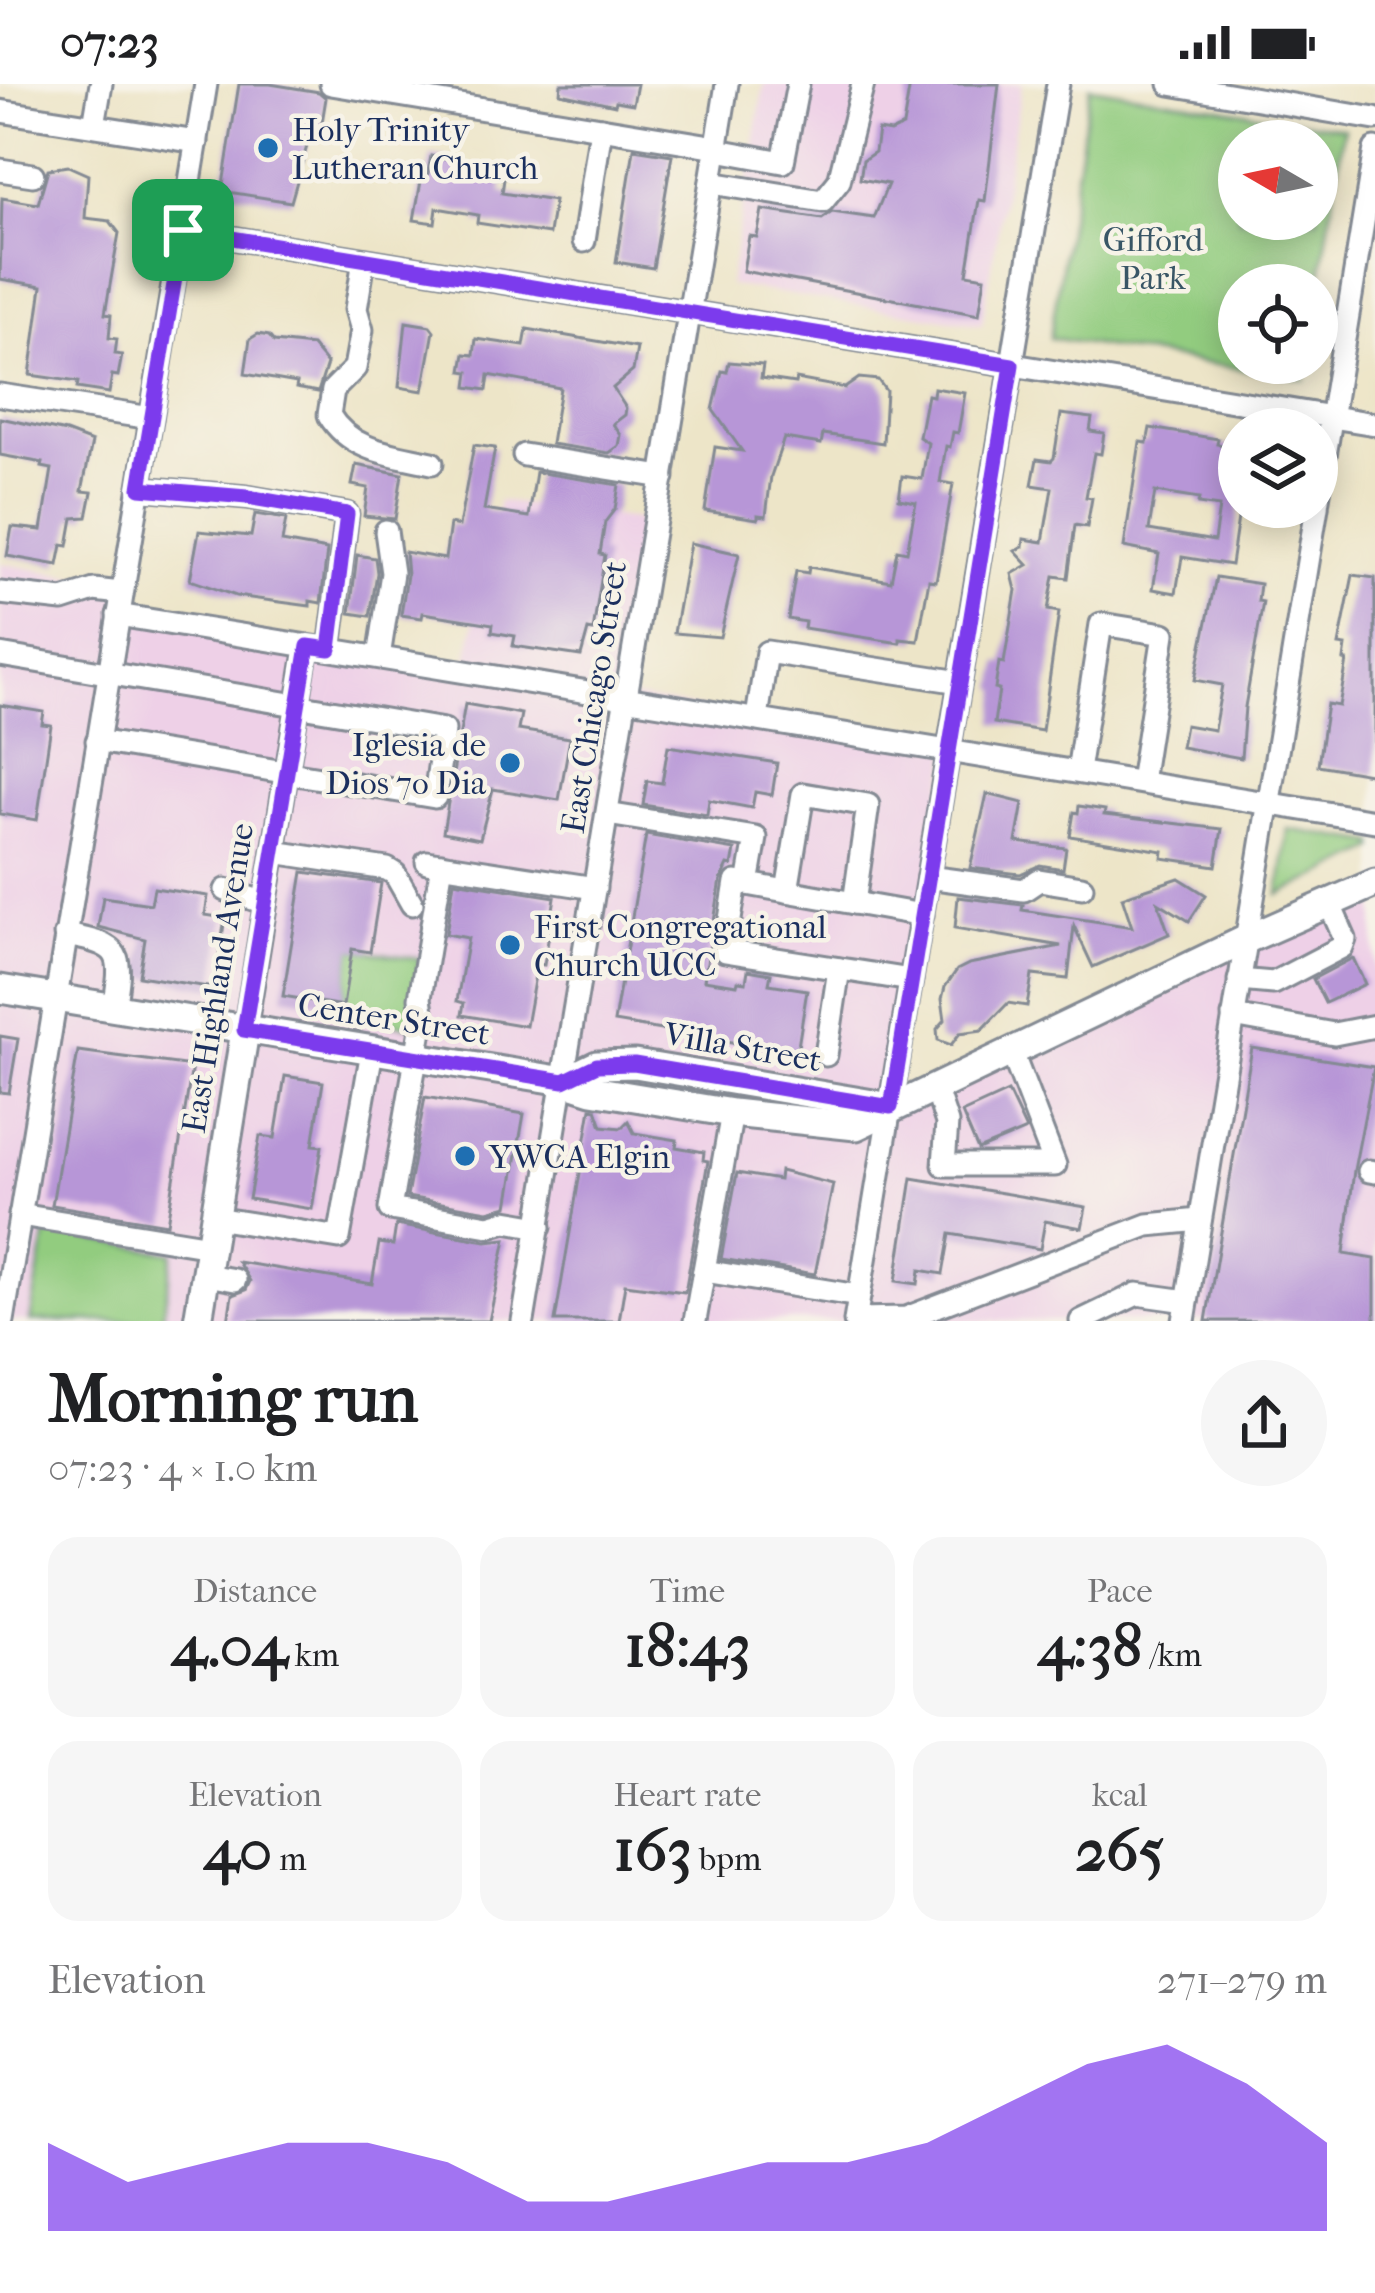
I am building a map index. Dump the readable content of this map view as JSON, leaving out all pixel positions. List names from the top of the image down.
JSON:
{
  "streets": {
    "main road": ["East Highland Avenue", "Center Street", "Villa Street"],
    "street": ["East Chicago Street"]
  },
  "crossings": [
    ["East Chicago Street", "Center Street"],
    ["East Chicago Street", "Villa Street"],
    ["East Highland Avenue", "Center Street"],
    ["Center Street", "Villa Street"]
  ],
  "parks": ["Gifford Park"],
  "places": [
    "Holy Trinity Lutheran Church",
    "Iglesia de Dios 7o Dia",
    "First Congregational Church UCC",
    "YWCA Elgin"
  ],
  "north": "left",
  "page": {
    "status": "07:23",
    "heading": ["Morning run", "07:23 · 4 × 1.0 km"],
    "stats": [
      ["Distance", "4.04 km"],
      ["Time", "18:43"],
      ["Pace", "4:38 /km"],
      ["Elevation", "40 m"],
      ["Heart rate", "163 bpm"],
      ["kcal", "265"]
    ],
    "chart": ["Elevation", "271–279 m"]
  }
}
